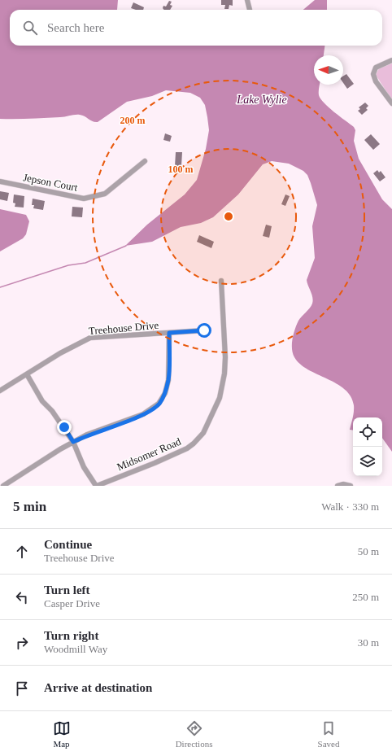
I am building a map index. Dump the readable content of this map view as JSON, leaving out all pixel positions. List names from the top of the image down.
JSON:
{
  "streets": {
    "street": ["Jepson Court", "Treehouse Drive", "Midsomer Road"]
  },
  "water": ["Lake Wylie"],
  "north": "left",
  "page": {
    "search": "Search here",
    "heading": ["5 min", "Walk · 330 m"],
    "list": [
      ["Continue", "Treehouse Drive", "50 m"],
      ["Turn left", "Casper Drive", "250 m"],
      ["Turn right", "Woodmill Way", "30 m"],
      "Arrive at destination"
    ],
    "nav": ["Map", "Directions", "Saved"]
  },
  "rings": ["200 m", "100 m"]
}
